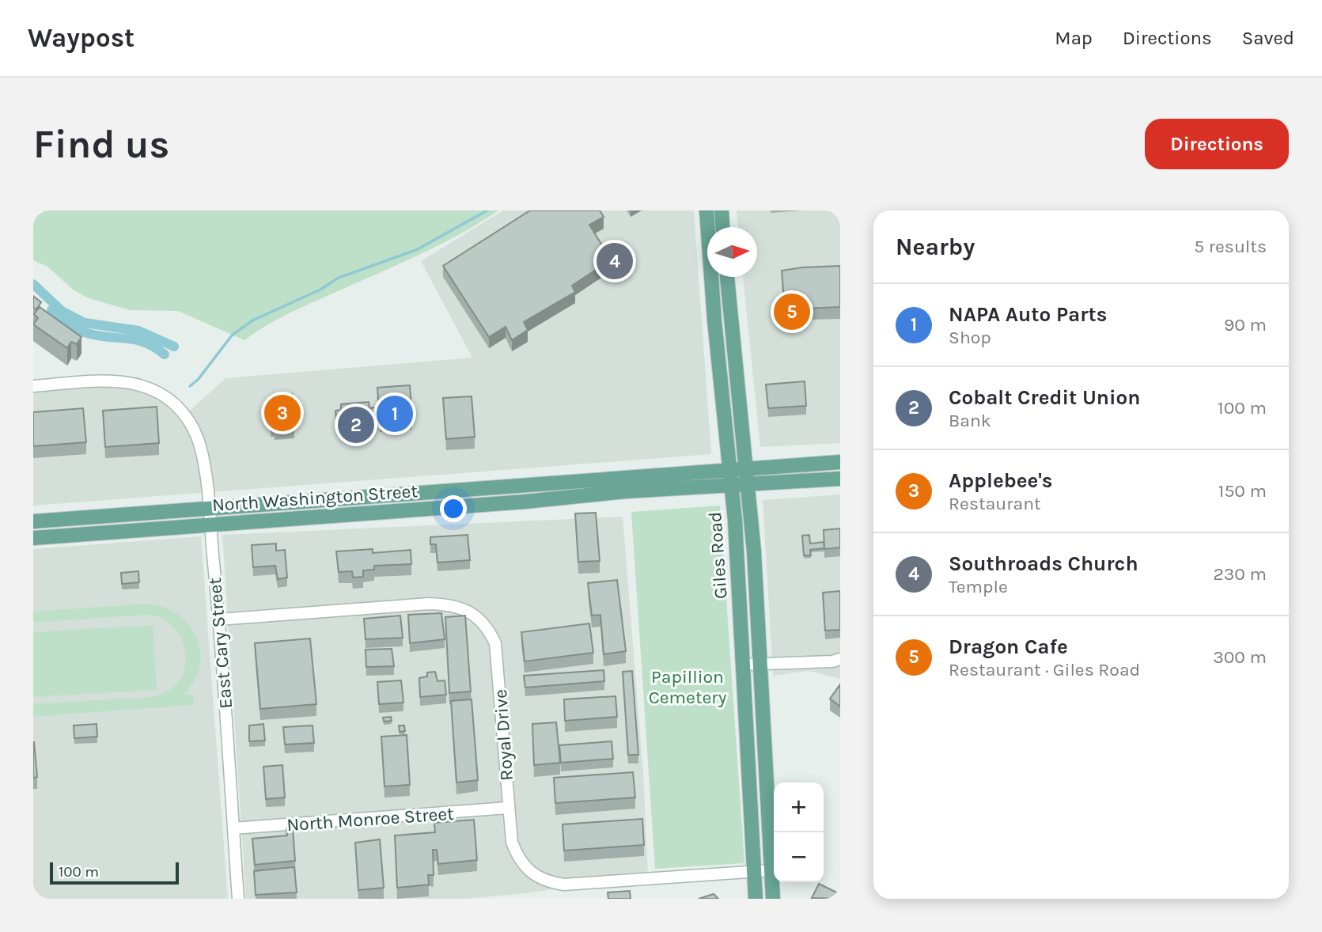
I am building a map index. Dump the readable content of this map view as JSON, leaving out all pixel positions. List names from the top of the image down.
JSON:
{
  "streets": {
    "main road": ["North Washington Street", "Giles Road"],
    "street": ["East Cary Street", "Royal Drive", "North Monroe Street"]
  },
  "crossings": [
    ["North Washington Street", "Giles Road"],
    ["North Washington Street", "East Cary Street"],
    ["Giles Road", "Royal Drive"],
    ["East Cary Street", "Royal Drive"],
    ["East Cary Street", "North Monroe Street"],
    ["Royal Drive", "North Monroe Street"]
  ],
  "parks": ["Papillion Cemetery"],
  "scale_bar": "100 m",
  "north": "right",
  "page": {
    "header": "Waypost",
    "nav": ["Map", "Directions", "Saved"],
    "buttons": "Directions",
    "title": "Find us",
    "heading": ["Nearby", "5 results"],
    "pins": [
      "4",
      "5",
      "3",
      "1",
      "2"
    ],
    "list": [
      {
        "mark": "1",
        "name": "NAPA Auto Parts",
        "note": "Shop",
        "value": "90 m"
      },
      {
        "mark": "2",
        "name": "Cobalt Credit Union",
        "note": "Bank",
        "value": "100 m"
      },
      {
        "mark": "3",
        "name": "Applebee's",
        "note": "Restaurant",
        "value": "150 m"
      },
      {
        "mark": "4",
        "name": "Southroads Church",
        "note": "Temple",
        "value": "230 m"
      },
      {
        "mark": "5",
        "name": "Dragon Cafe",
        "note": "Restaurant · Giles Road",
        "value": "300 m"
      }
    ],
    "map_buttons": ["+", "−"],
    "scale": "100 m"
  }
}
